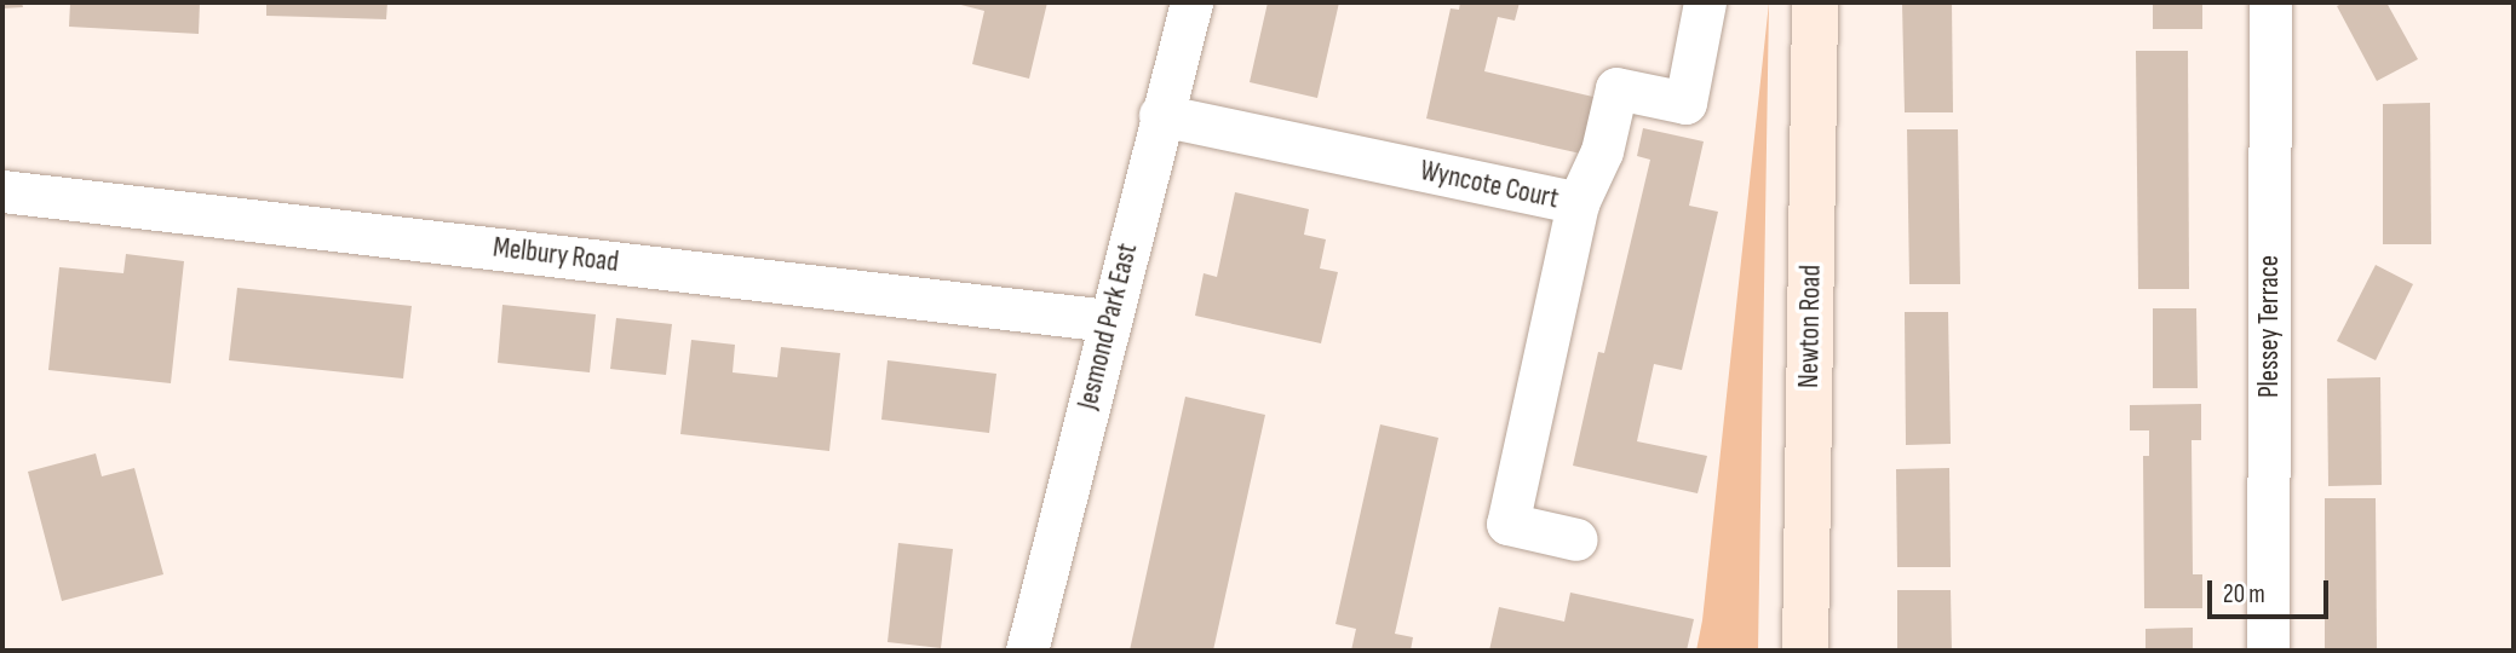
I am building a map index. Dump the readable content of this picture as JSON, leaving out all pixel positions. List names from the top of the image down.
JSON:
{
  "streets": {
    "street": [
      "Wyncote Court",
      "Melbury Road",
      "Jesmond Park East",
      "Newton Road",
      "Plessey Terrace"
    ]
  },
  "crossings": [
    ["Wyncote Court", "Jesmond Park East"],
    ["Melbury Road", "Jesmond Park East"]
  ],
  "scale_bar": "20 m"
}
